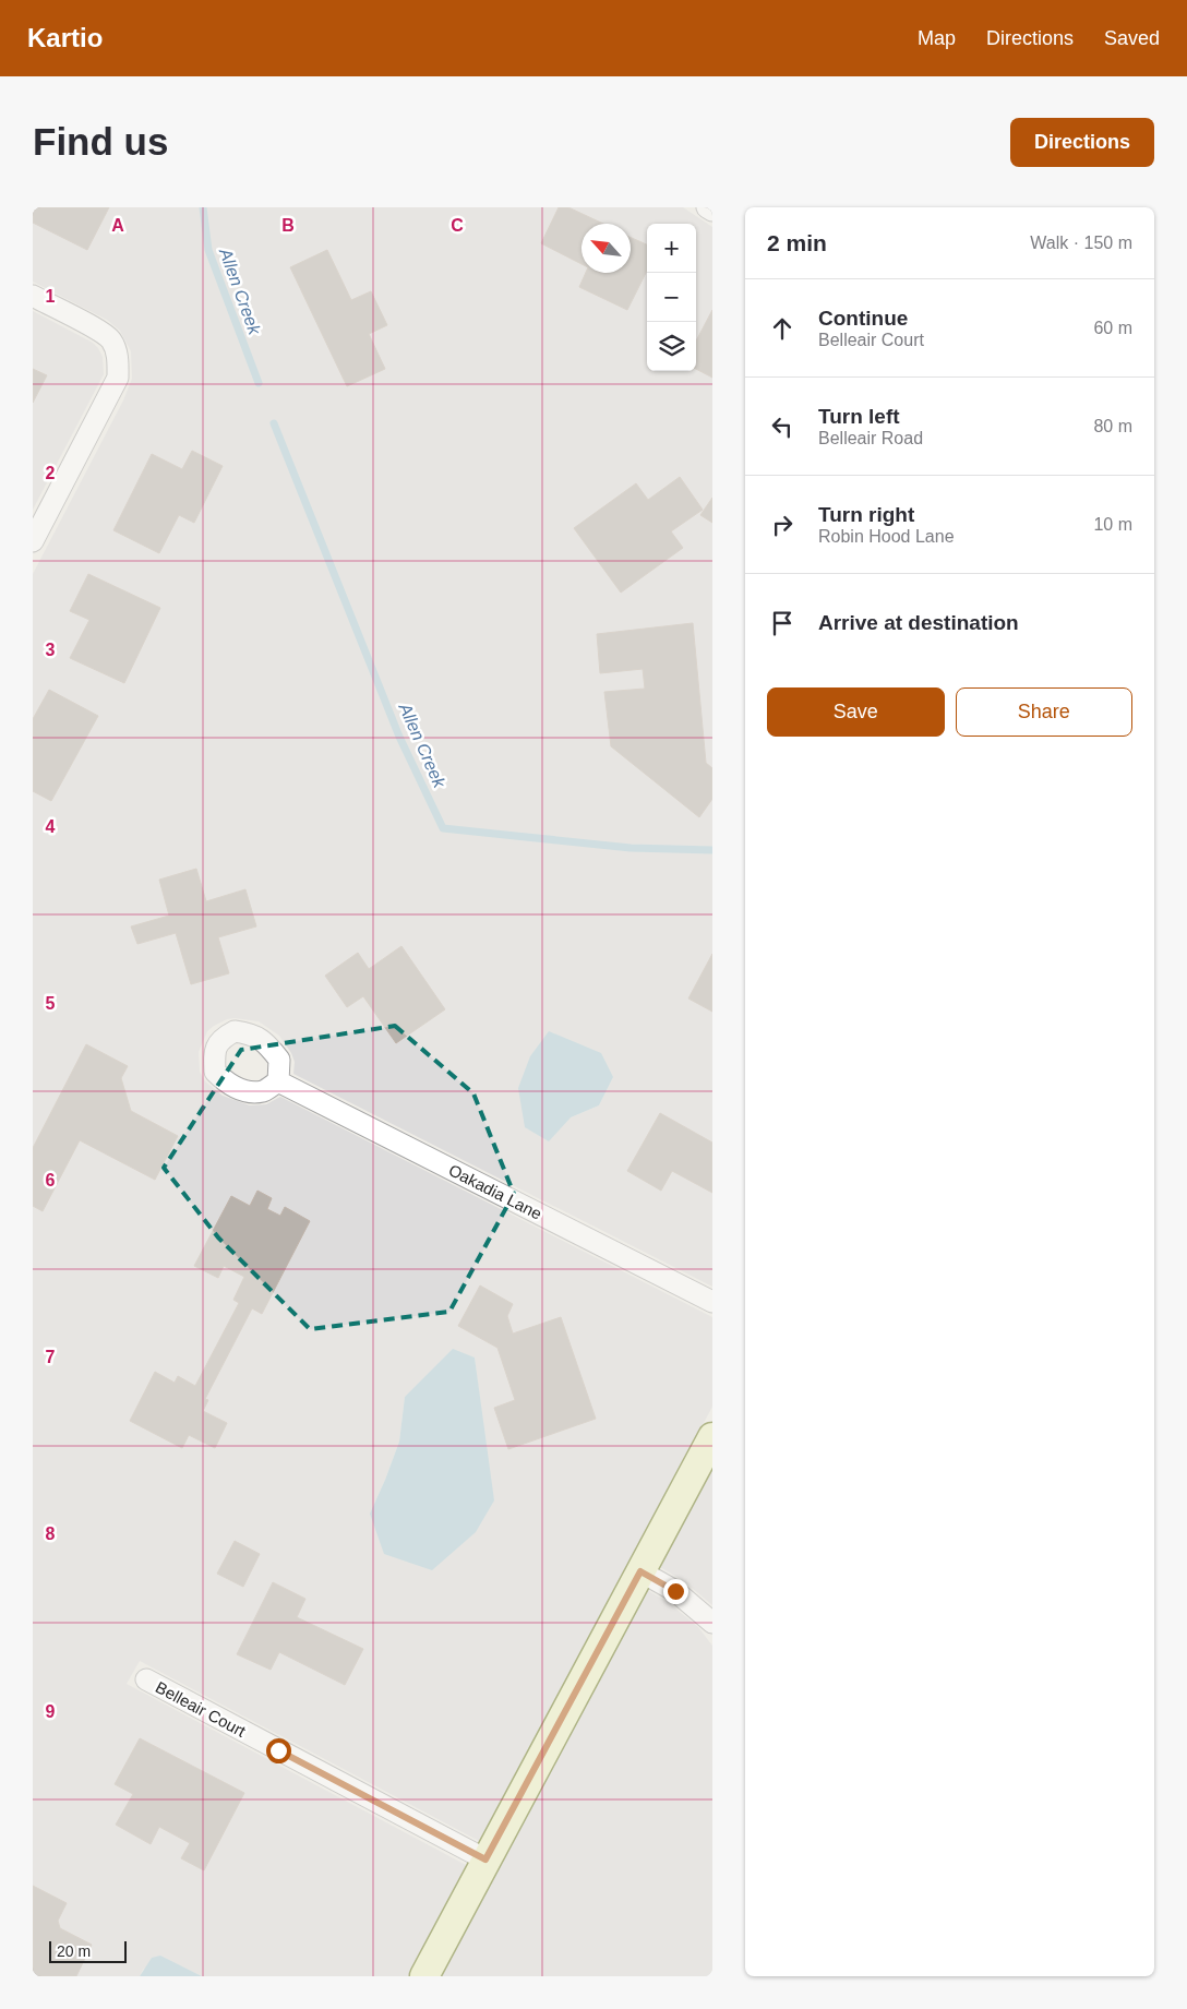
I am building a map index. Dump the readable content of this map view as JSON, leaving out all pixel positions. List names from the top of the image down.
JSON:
{
  "streets": {
    "street": ["Oakadia Lane", "Belleair Court"]
  },
  "water": ["Allen Creek"],
  "scale_bar": "20 m",
  "north": "top left",
  "page": {
    "header": "Kartio",
    "nav": ["Map", "Directions", "Saved"],
    "buttons": [
      "Directions",
      ["Save", "Share"]
    ],
    "title": "Find us",
    "heading": ["2 min", "Walk · 150 m"],
    "map_buttons": ["+", "−"],
    "list": [
      ["Continue", "Belleair Court", "60 m"],
      ["Turn left", "Belleair Road", "80 m"],
      ["Turn right", "Robin Hood Lane", "10 m"],
      "Arrive at destination"
    ],
    "scale": "20 m"
  },
  "grid": {
    "columns": ["A", "B", "C"],
    "rows": [
      "1",
      "2",
      "3",
      "4",
      "5",
      "6",
      "7",
      "8",
      "9"
    ]
  }
}
